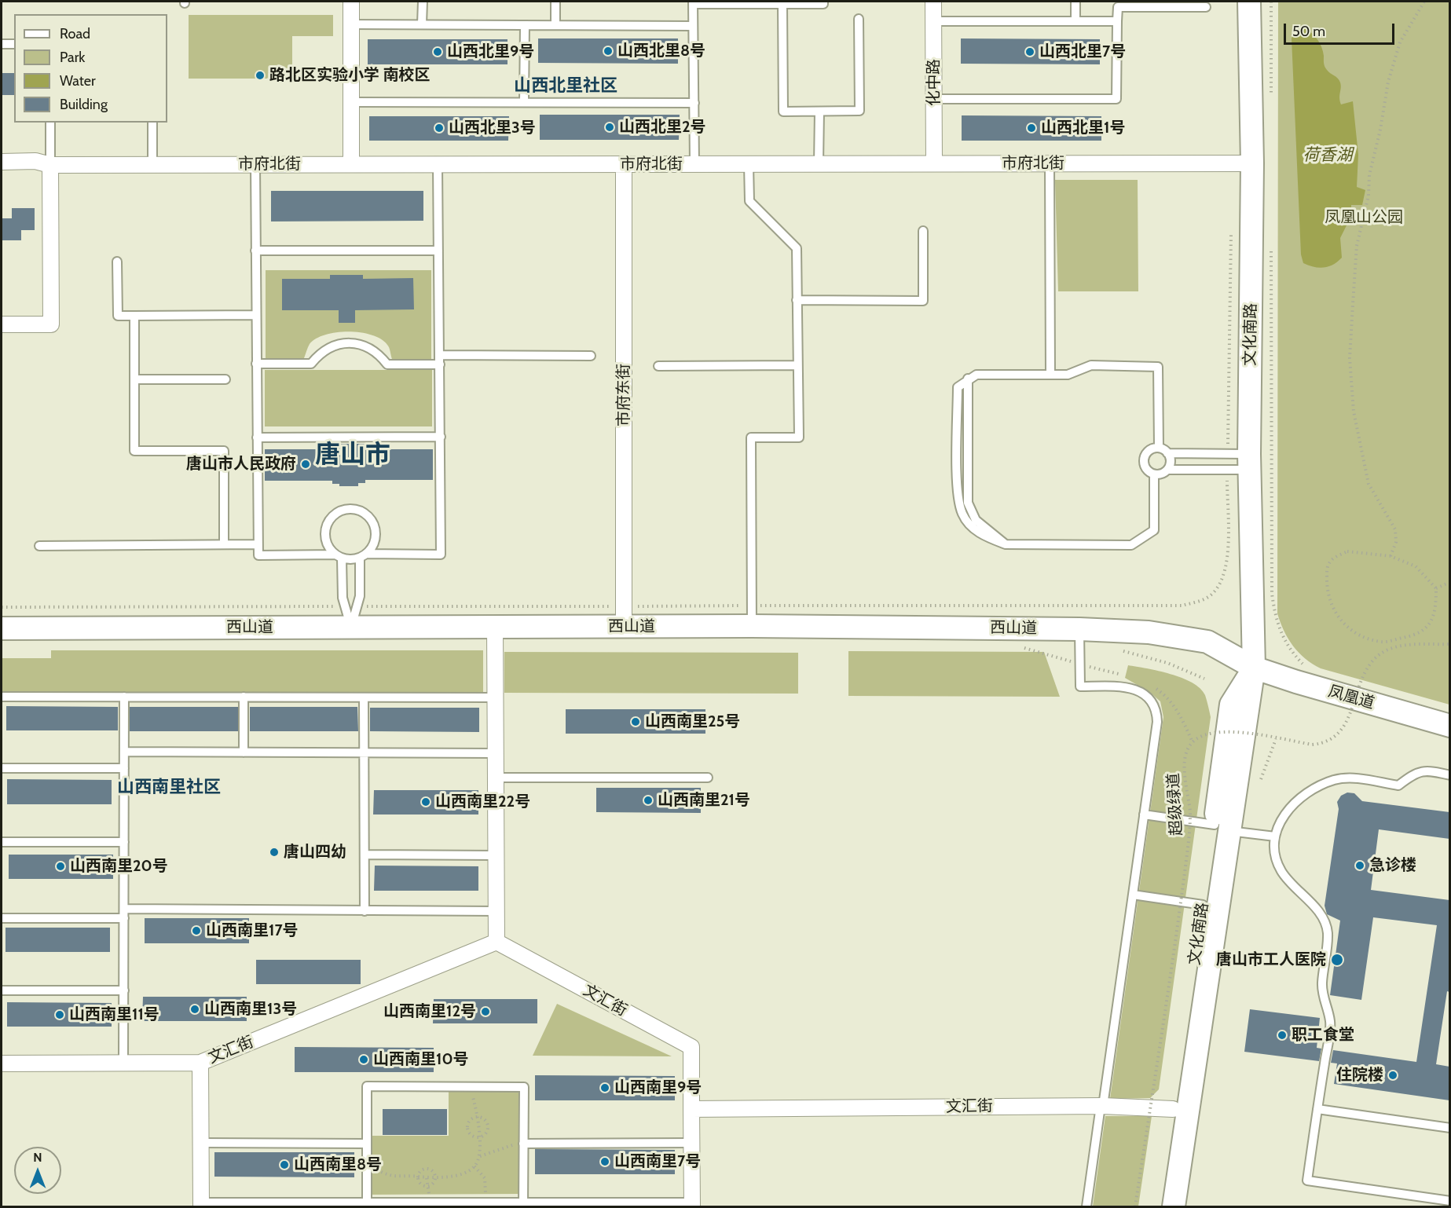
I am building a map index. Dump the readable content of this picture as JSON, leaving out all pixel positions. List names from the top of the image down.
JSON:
{
  "streets": {
    "street": [
      "化中路",
      "市府北街",
      "文化南路",
      "市府东街",
      "西山道",
      "凤凰道",
      "文汇街"
    ],
    "path": ["超级绿道"]
  },
  "crossings": [
    ["化中路", "市府北街"],
    ["市府北街", "文化南路"],
    ["市府北街", "市府东街"],
    ["文化南路", "西山道"],
    ["文化南路", "凤凰道"],
    ["文化南路", "文汇街"],
    ["市府东街", "西山道"],
    ["西山道", "凤凰道"]
  ],
  "districts": ["山西北里社区", "唐山市", "山西南里社区"],
  "water": ["荷香湖"],
  "parks": ["凤凰山公园"],
  "places": [
    "山西北里8号",
    "山西北里9号",
    "山西北里7号",
    "路北区实验小学 南校区",
    "山西北里2号",
    "山西北里3号",
    "山西北里1号",
    "唐山市人民政府",
    "山西南里25号",
    "山西南里21号",
    "山西南里22号",
    "唐山四幼",
    "急诊楼",
    "山西南里20号",
    "山西南里17号",
    "唐山市工人医院",
    "山西南里13号",
    "山西南里12号",
    "山西南里11号",
    "职工食堂",
    "山西南里10号",
    "住院楼",
    "山西南里9号",
    "山西南里7号",
    "山西南里8号"
  ],
  "legend": [
    "Road",
    "Park",
    "Water",
    "Building"
  ],
  "scale_bar": "50 m",
  "north": "top"
}
